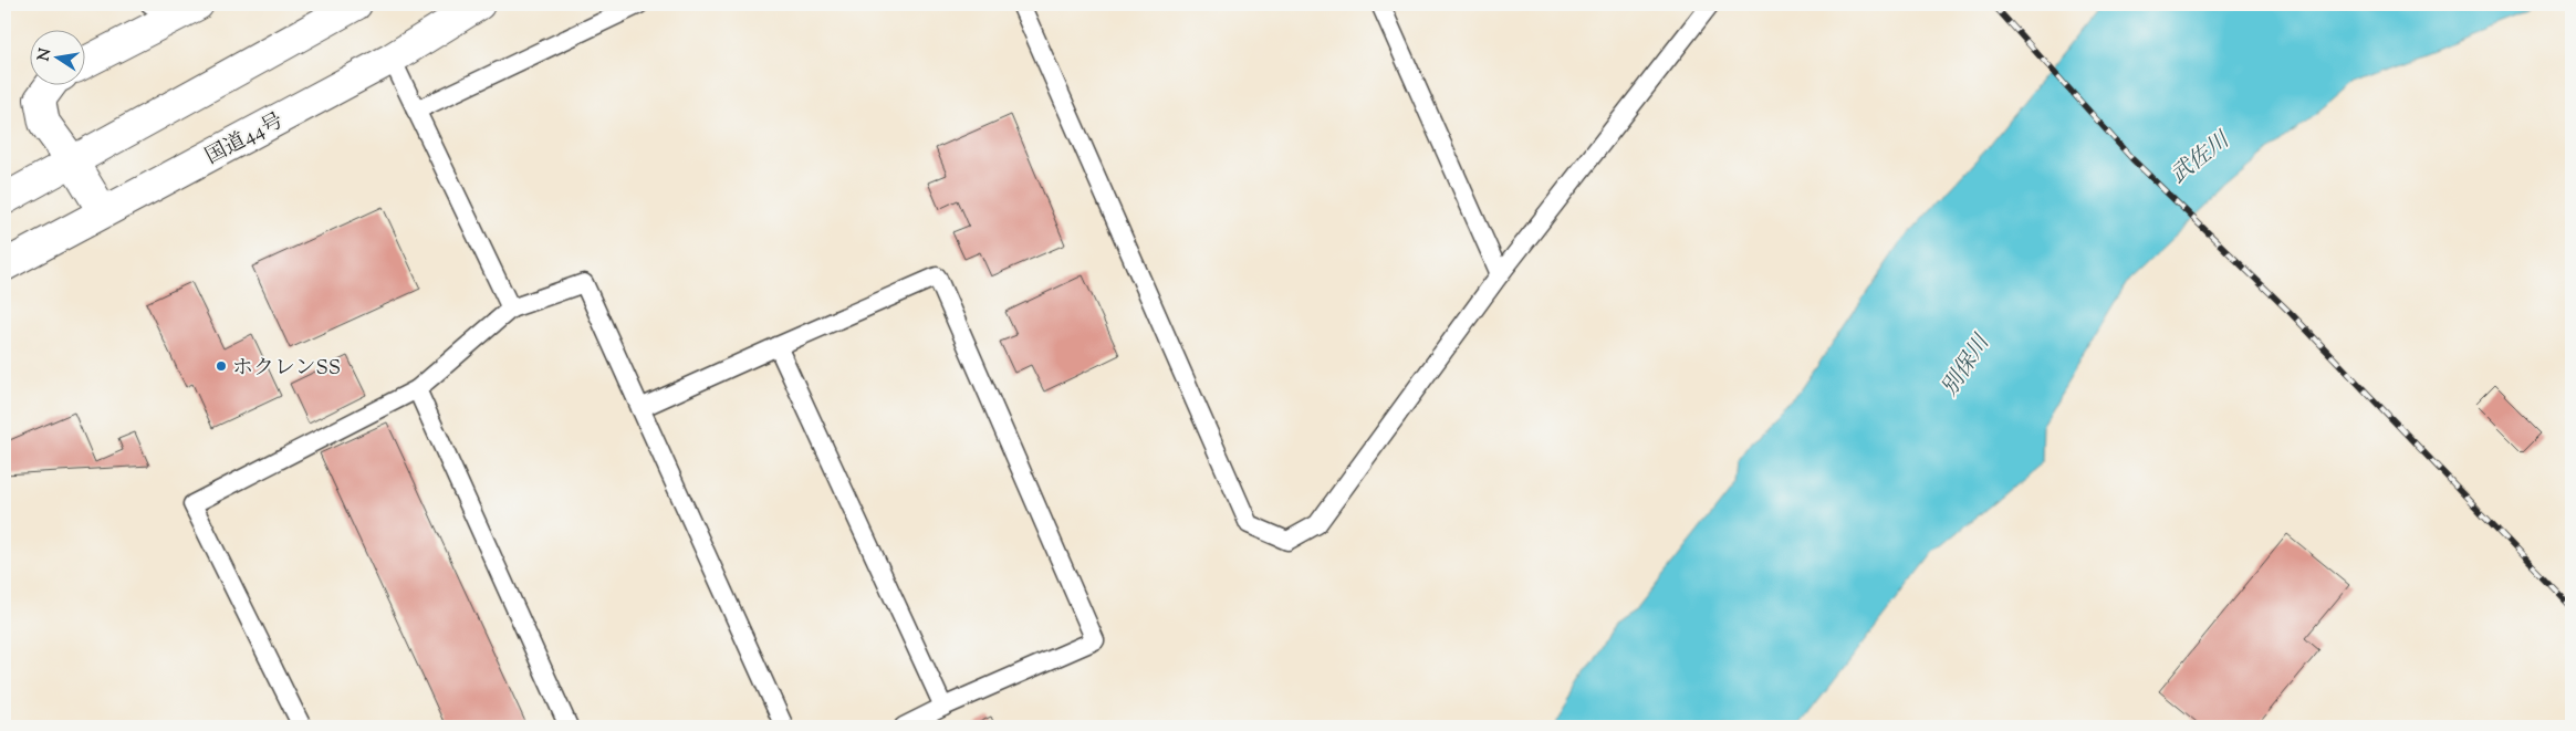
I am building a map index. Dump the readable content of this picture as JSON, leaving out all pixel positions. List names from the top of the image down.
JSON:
{
  "streets": {
    "main road": ["国道44号"]
  },
  "water": ["武佐川", "別保川"],
  "places": ["ホクレンSS"],
  "north": "left"
}
